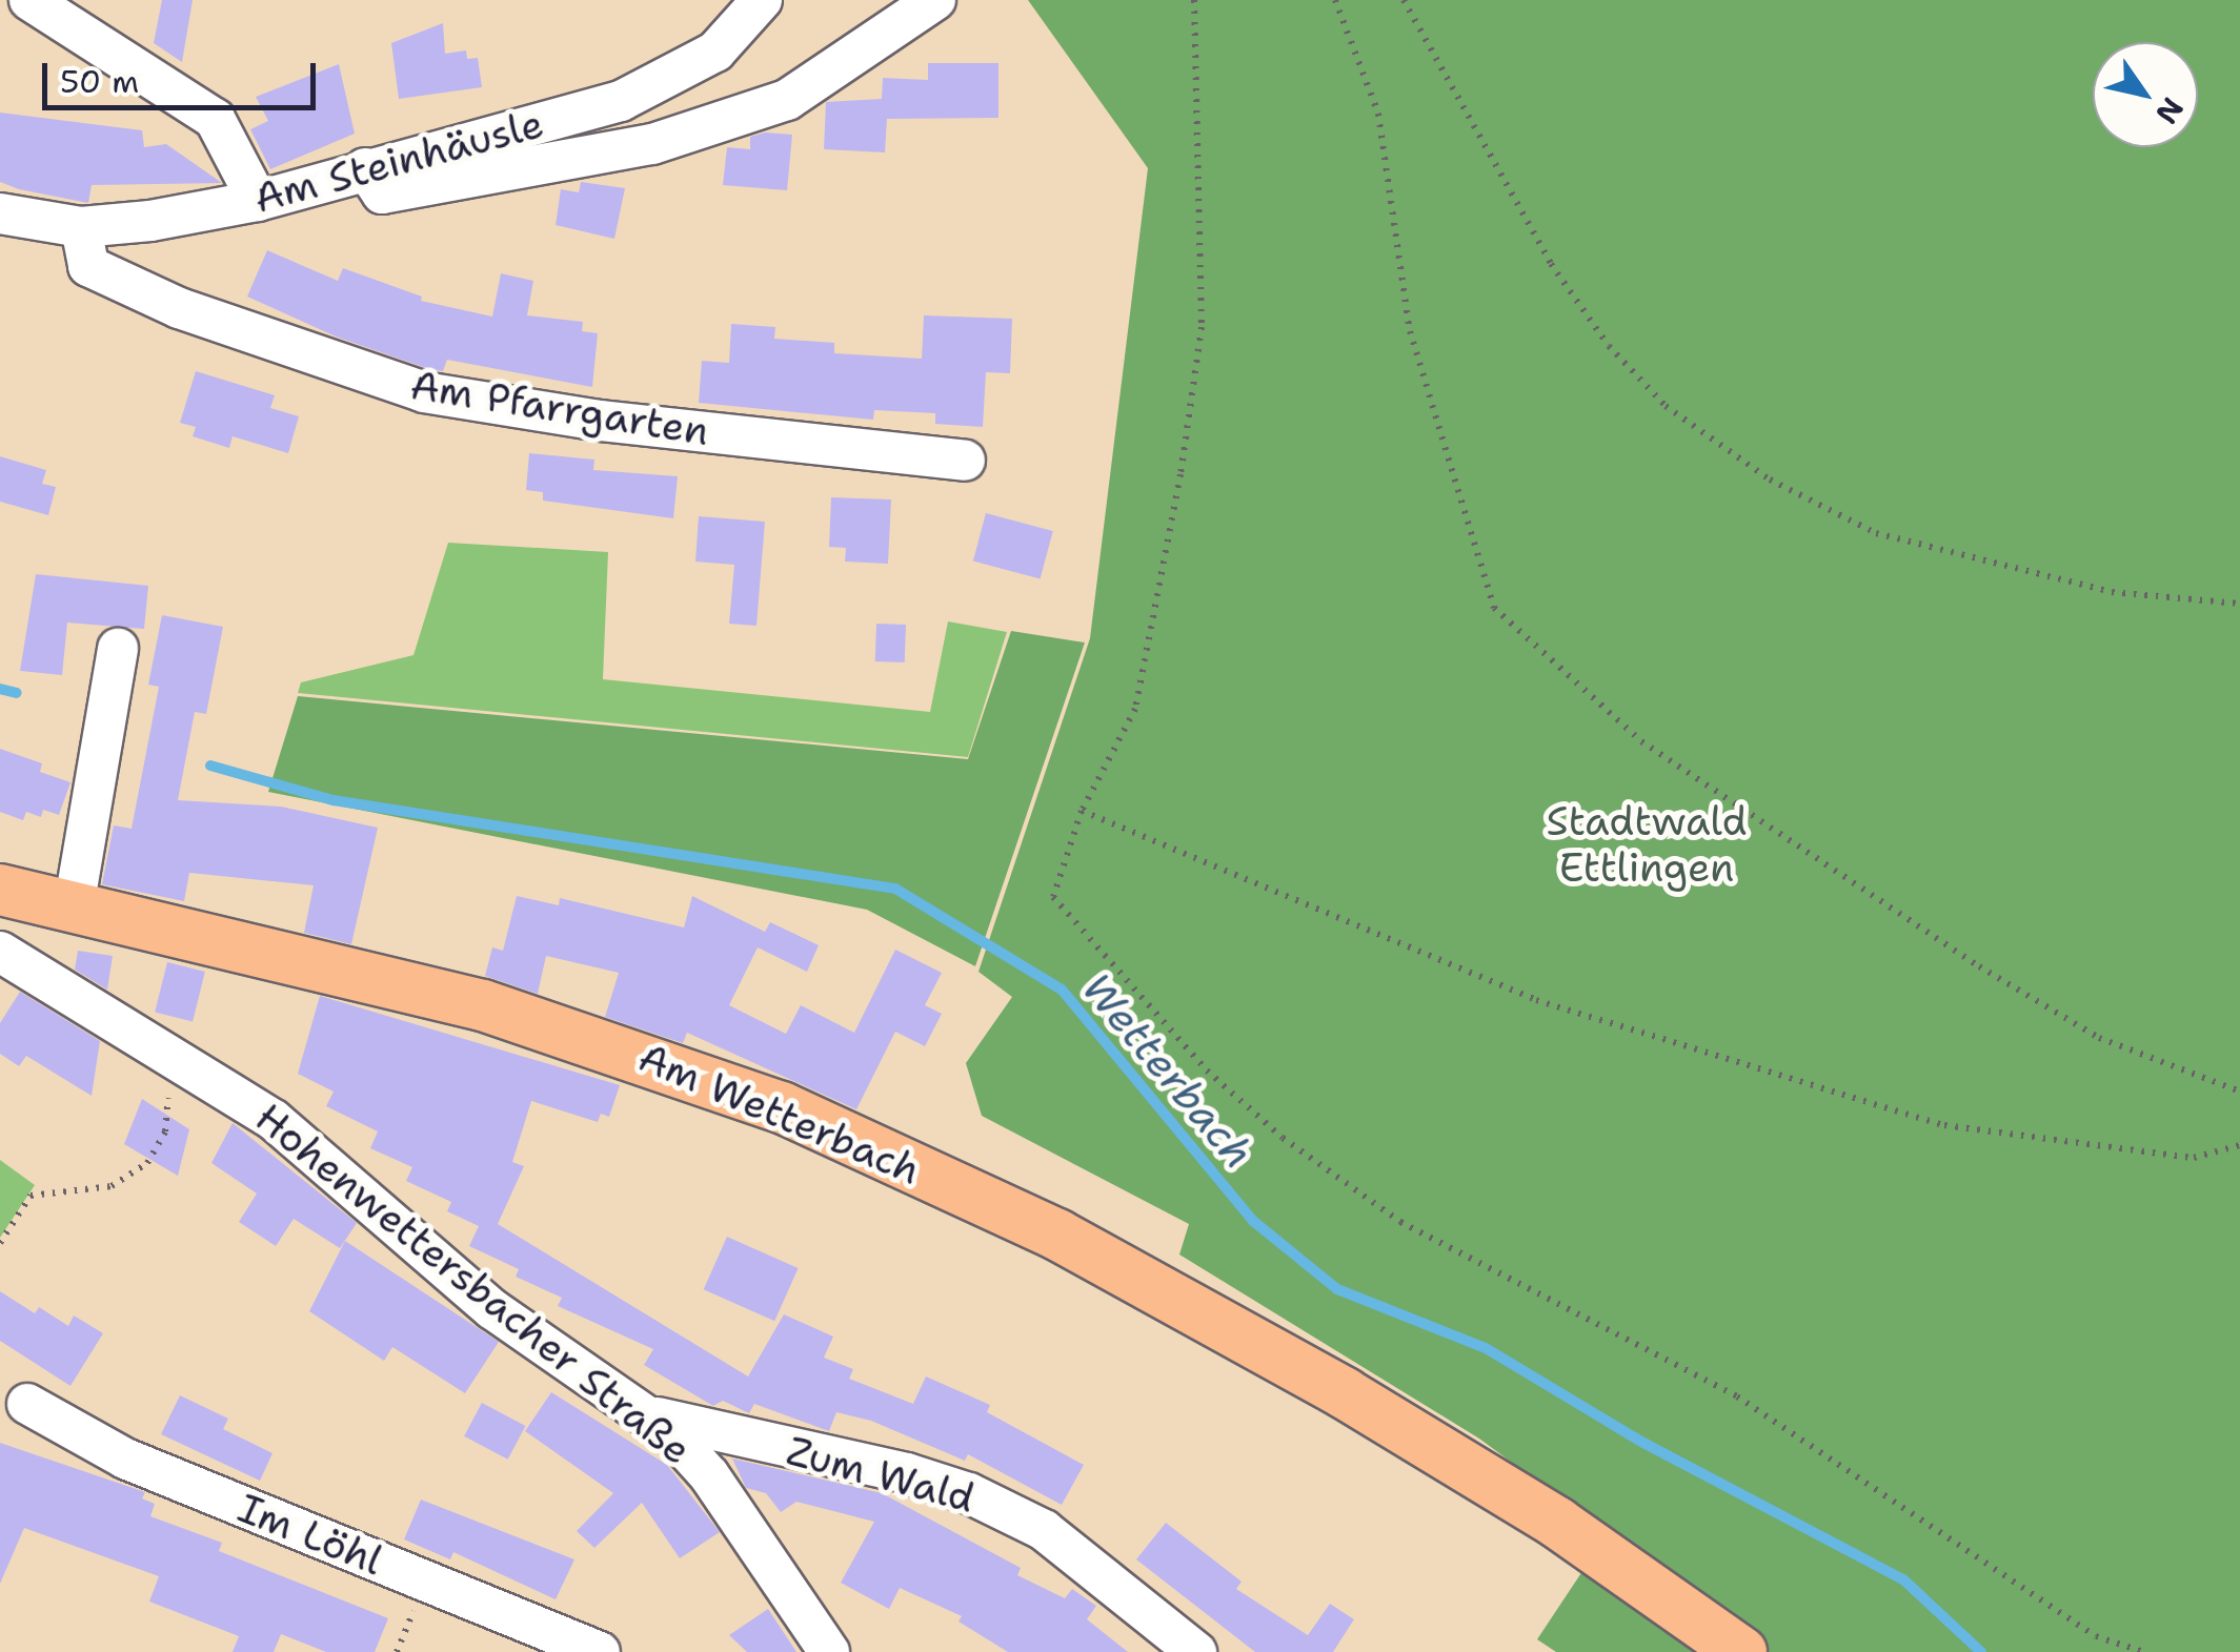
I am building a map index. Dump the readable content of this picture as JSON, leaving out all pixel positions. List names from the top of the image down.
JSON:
{
  "streets": {
    "main road": ["Am Wetterbach"],
    "street": [
      "Am Steinhäusle",
      "Am Pfarrgarten",
      "Hohenwettersbacher Straße",
      "Zum Wald",
      "Im Löhl"
    ]
  },
  "crossings": [
    ["Am Steinhäusle", "Am Pfarrgarten"],
    ["Hohenwettersbacher Straße", "Zum Wald"]
  ],
  "water": ["Wetterbach"],
  "parks": ["Stadtwald Ettlingen"],
  "scale_bar": "50 m",
  "north": "bottom right"
}
